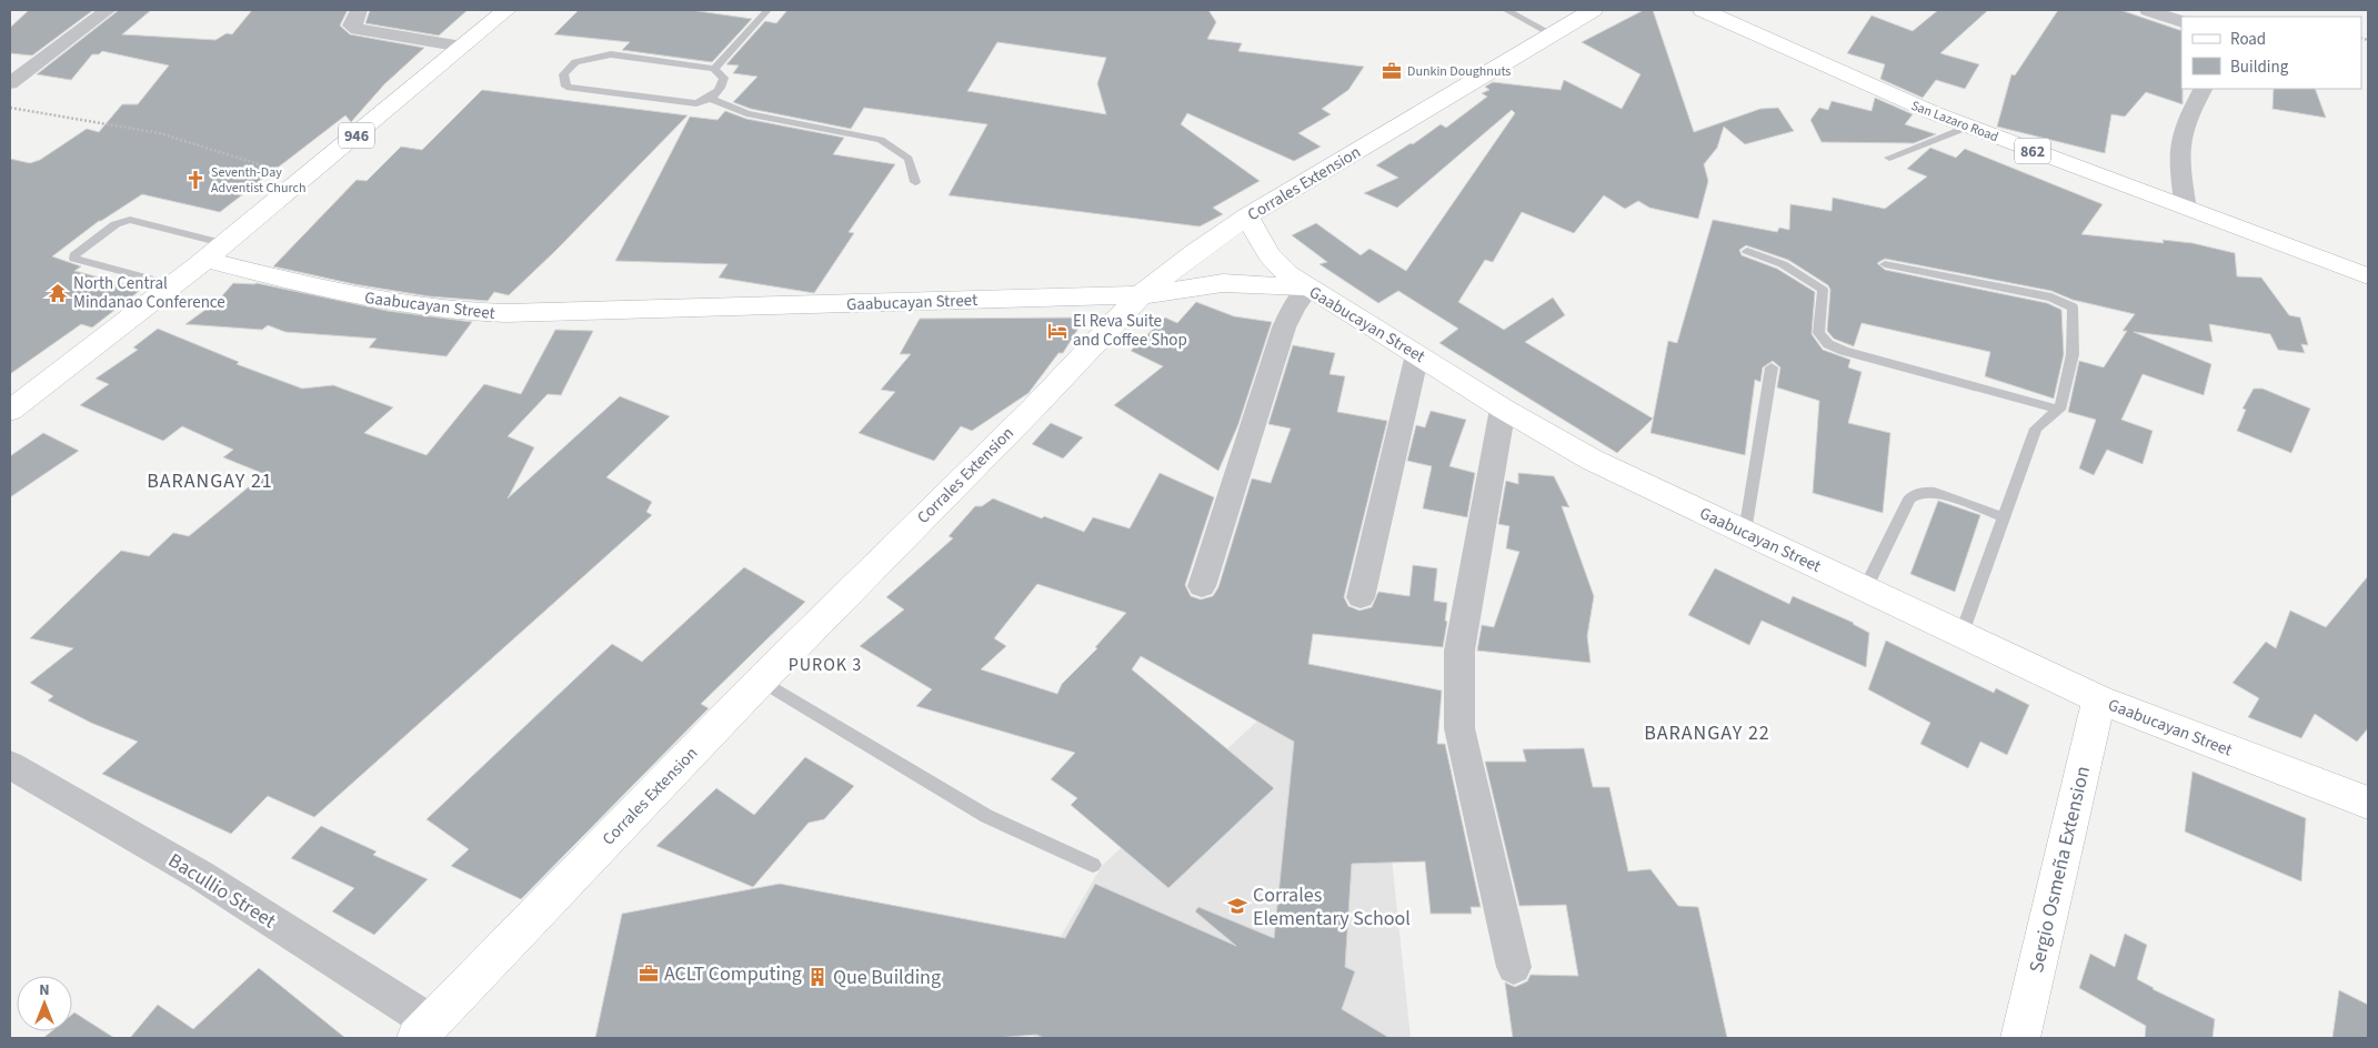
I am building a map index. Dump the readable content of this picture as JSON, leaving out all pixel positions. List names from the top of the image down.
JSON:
{
  "streets": {
    "main road": [
      "San Lazaro Road",
      "946",
      "862",
      "Corrales Extension",
      "Gaabucayan Street",
      "Sergio Osmeña Extension"
    ],
    "street": ["Bacullio Street"]
  },
  "crossings": [
    ["946", "Gaabucayan Street"],
    ["Corrales Extension", "Gaabucayan Street"],
    ["Corrales Extension", "Bacullio Street"],
    ["Gaabucayan Street", "Sergio Osmeña Extension"]
  ],
  "districts": ["BARANGAY 21", "PUROK 3", "BARANGAY 22"],
  "places": {
    "office": ["Dunkin Doughnuts", "ACLT Computing"],
    "church": ["Seventh-Day Adventist Church"],
    "temple": ["North Central Mindanao Conference"],
    "hotel": ["El Reva Suite and Coffee Shop"],
    "school or university": ["Corrales Elementary School"],
    "building": ["Que Building"]
  },
  "legend": ["Road", "Building"],
  "north": "top"
}
